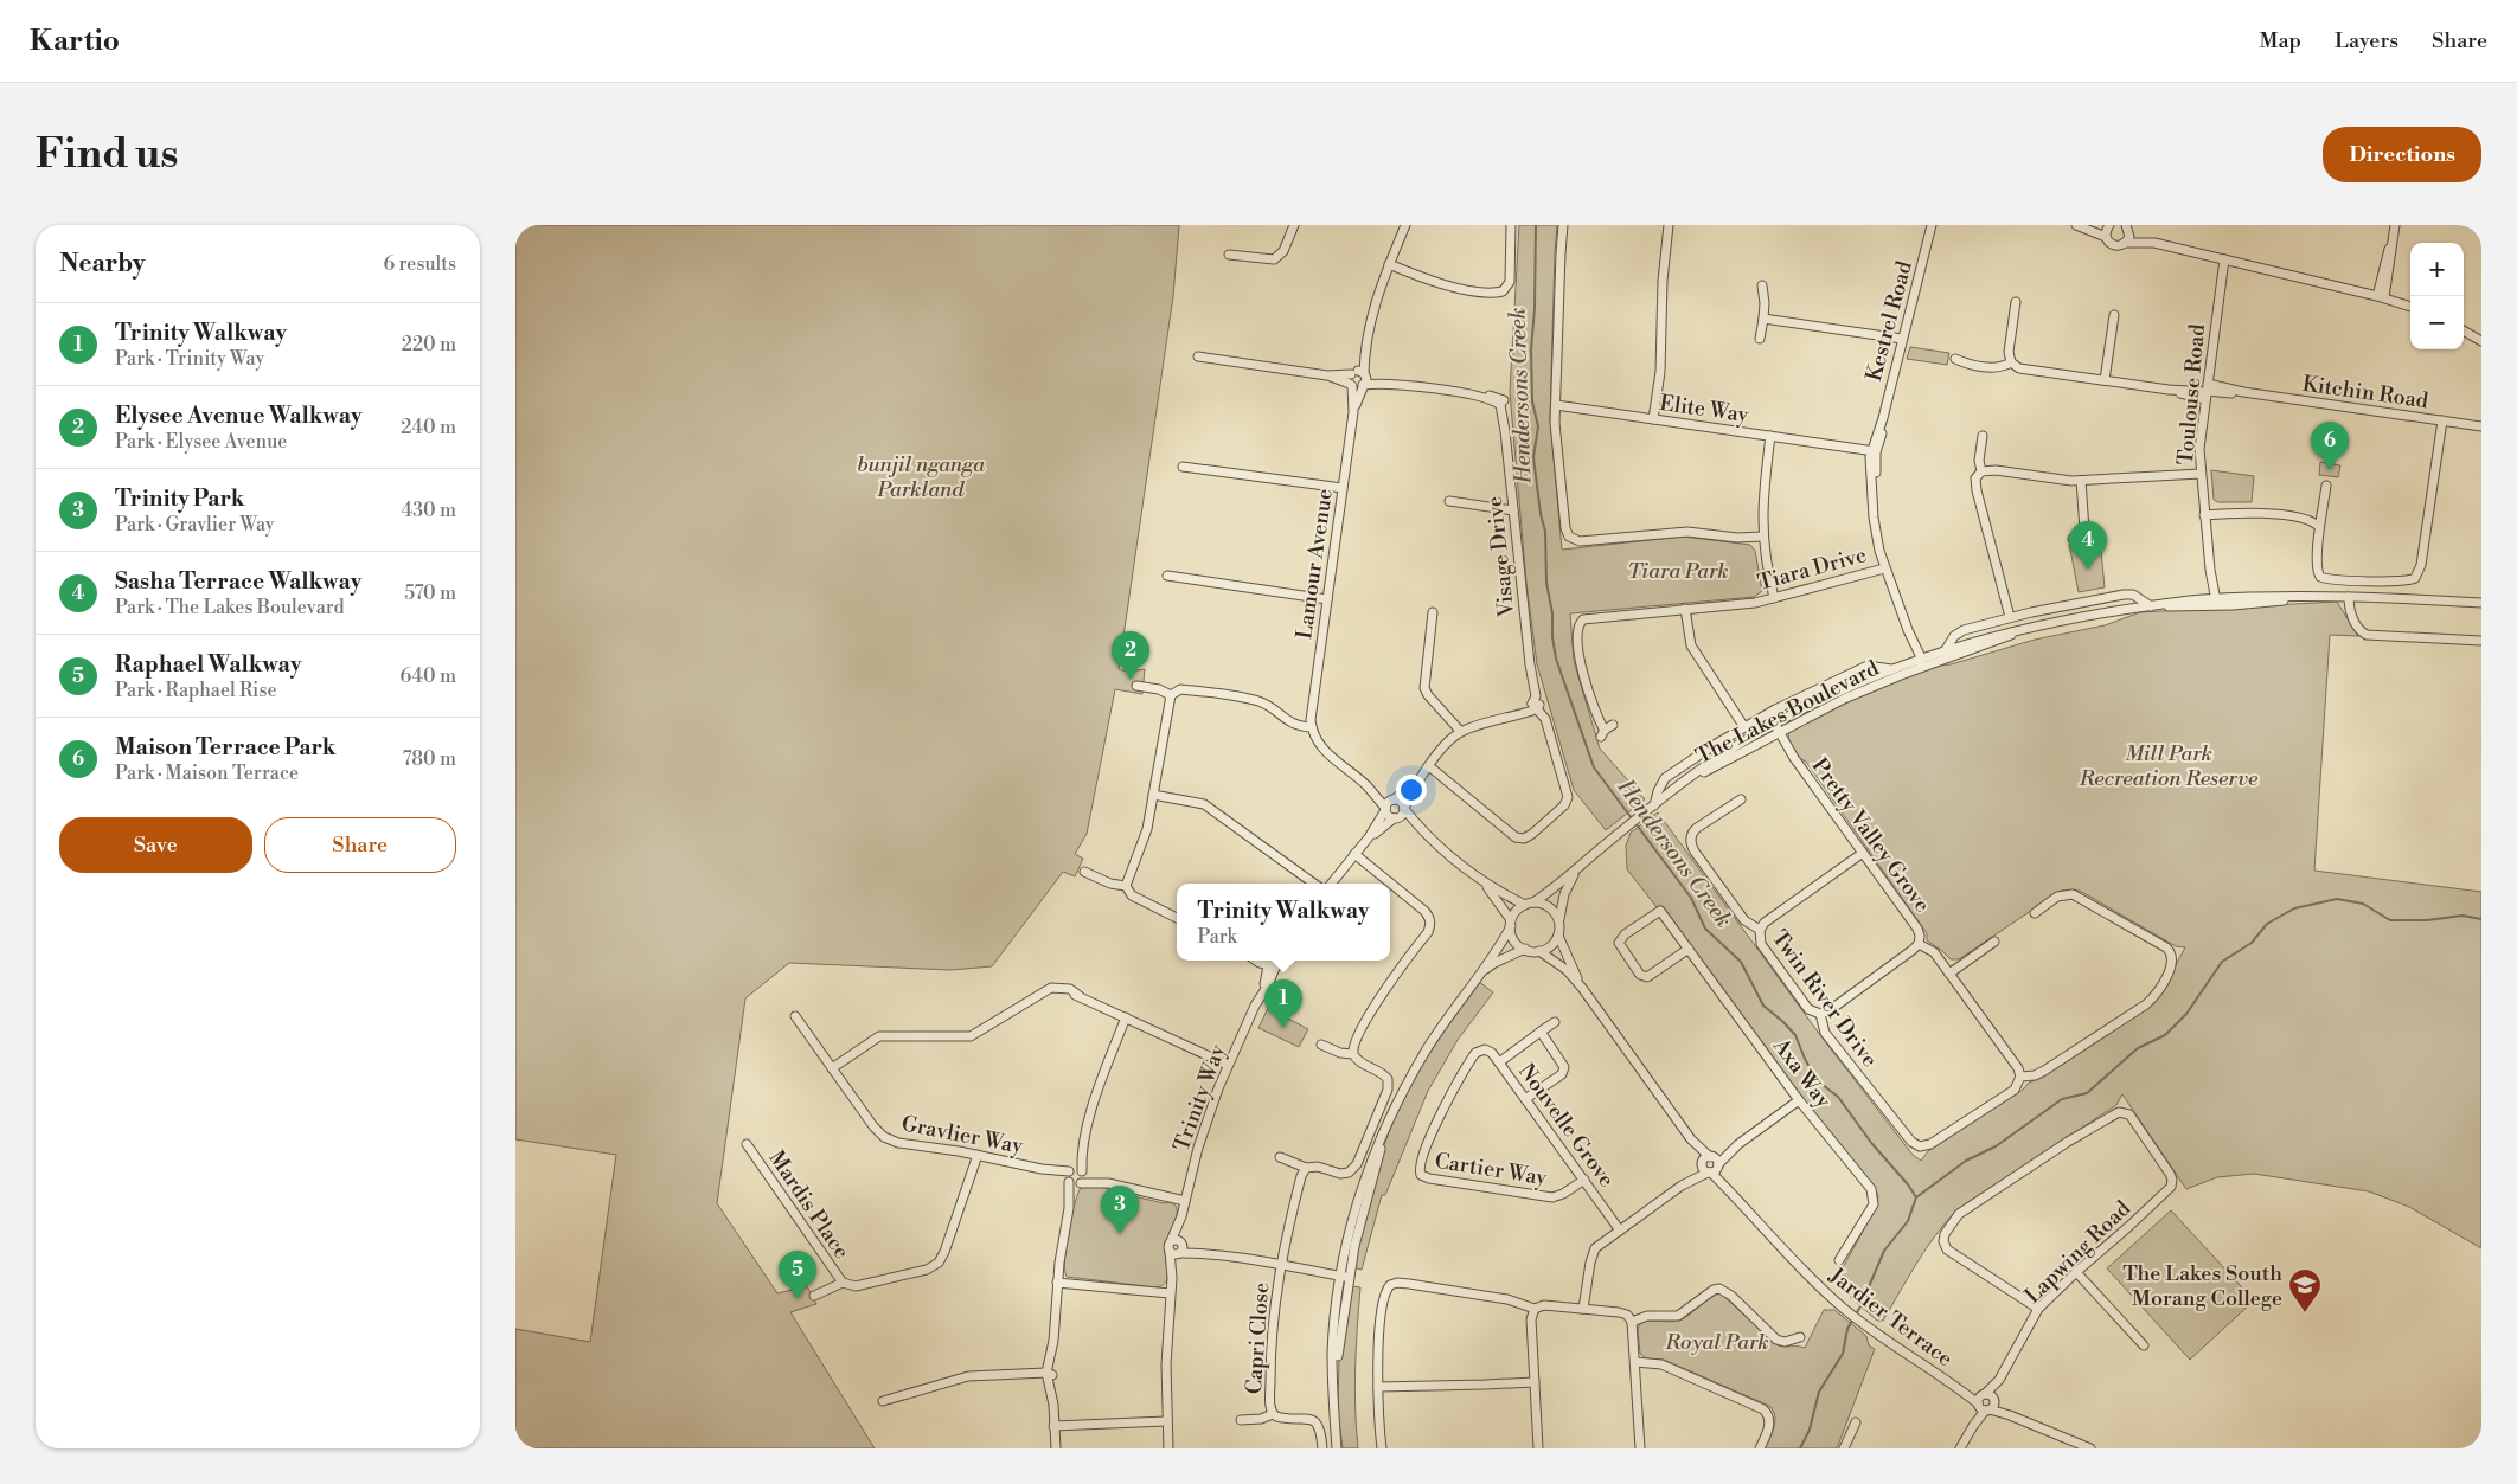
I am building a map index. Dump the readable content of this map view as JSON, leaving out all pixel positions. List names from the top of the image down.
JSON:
{
  "streets": {
    "street": [
      "Kestrel Road",
      "Kitchin Road",
      "Toulouse Road",
      "Elite Way",
      "Visage Drive",
      "Lamour Avenue",
      "Tiara Drive",
      "The Lakes Boulevard",
      "Pretty Valley Grove",
      "Twin River Drive",
      "Axa Way",
      "Trinity Way",
      "Nouvelle Grove",
      "Gravlier Way",
      "Cartier Way",
      "Mardis Place",
      "Lapwing Road",
      "Jardier Terrace",
      "Capri Close"
    ]
  },
  "crossings": [
    ["Kestrel Road", "Elite Way"],
    ["Kestrel Road", "Tiara Drive"],
    ["Kestrel Road", "The Lakes Boulevard"],
    ["Kitchin Road", "Toulouse Road"],
    ["Toulouse Road", "The Lakes Boulevard"],
    ["The Lakes Boulevard", "Pretty Valley Grove"],
    ["The Lakes Boulevard", "Jardier Terrace"],
    ["Pretty Valley Grove", "Twin River Drive"],
    ["Nouvelle Grove", "Cartier Way"],
    ["Lapwing Road", "Jardier Terrace"]
  ],
  "water": ["Hendersons Creek"],
  "parks": [
    "bunjil nganga Parkland",
    "Tiara Park",
    "Mill Park Recreation Reserve",
    "Royal Park"
  ],
  "places": {
    "school or university": ["The Lakes South Morang College"]
  },
  "page": {
    "header": "Kartio",
    "nav": ["Map", "Layers", "Share"],
    "buttons": [
      "Directions",
      ["Save", "Share"]
    ],
    "title": "Find us",
    "heading": ["Nearby", "6 results"],
    "map_buttons": ["+", "−"],
    "list": [
      {
        "mark": "1",
        "name": "Trinity Walkway",
        "note": "Park · Trinity Way",
        "value": "220 m"
      },
      {
        "mark": "2",
        "name": "Elysee Avenue Walkway",
        "note": "Park · Elysee Avenue",
        "value": "240 m"
      },
      {
        "mark": "3",
        "name": "Trinity Park",
        "note": "Park · Gravlier Way",
        "value": "430 m"
      },
      {
        "mark": "4",
        "name": "Sasha Terrace Walkway",
        "note": "Park · The Lakes Boulevard",
        "value": "570 m"
      },
      {
        "mark": "5",
        "name": "Raphael Walkway",
        "note": "Park · Raphael Rise",
        "value": "640 m"
      },
      {
        "mark": "6",
        "name": "Maison Terrace Park",
        "note": "Park · Maison Terrace",
        "value": "780 m"
      }
    ],
    "pins": [
      "6",
      "4",
      "2",
      "1",
      "3",
      "5"
    ],
    "popup": ["Trinity Walkway", "Park"]
  }
}
